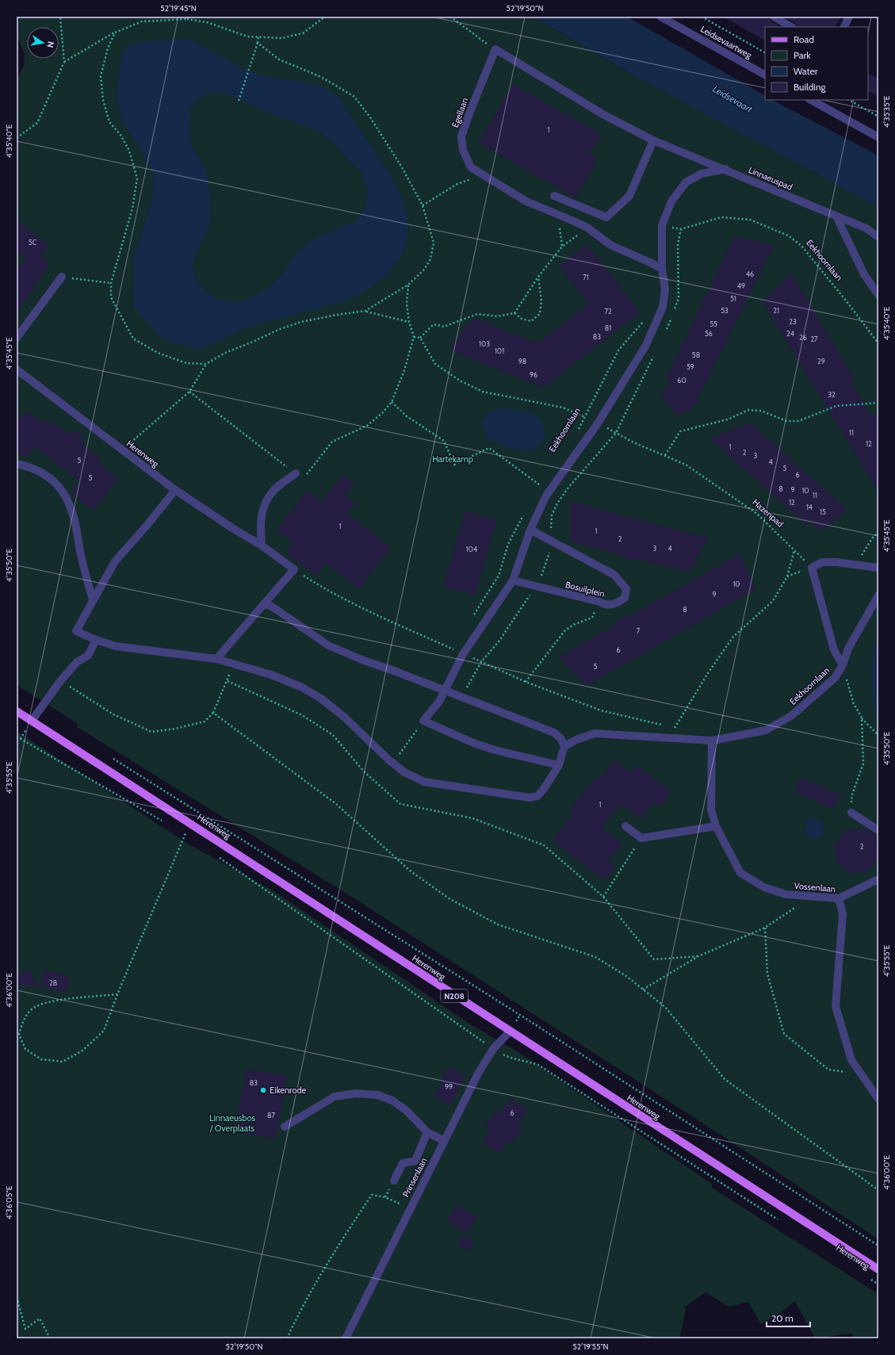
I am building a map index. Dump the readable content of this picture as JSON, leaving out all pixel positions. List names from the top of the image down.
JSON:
{
  "streets": {
    "main road": ["Herenweg", "N208"],
    "street": [
      "Leidsevaartweg",
      "Egellaan",
      "Linnaeuspad",
      "Eekhoornlaan",
      "Bosuilplein",
      "Vossenlaan",
      "Prinsenlaan"
    ],
    "path": ["Hazenpad"]
  },
  "crossings": [
    ["Eekhoornlaan", "Hazenpad"],
    ["Eekhoornlaan", "Vossenlaan"],
    ["Herenweg", "Prinsenlaan"]
  ],
  "water": ["Leidsevaart"],
  "parks": ["Hartekamp", "Linnaeusbos / Overplaats"],
  "places": ["Eikenrode"],
  "house_numbers": [
    "1",
    "5C",
    "46",
    "71",
    "49",
    "51",
    "53",
    "21",
    "72",
    "23",
    "55",
    "81",
    "56",
    "24",
    "83",
    "26",
    "27",
    "103",
    "101",
    "58",
    "98",
    "29",
    "59",
    "96",
    "60",
    "32",
    "11",
    "12",
    "1",
    "2",
    "3",
    "5",
    "4",
    "5",
    "6",
    "5",
    "8",
    "9",
    "10",
    "11",
    "12",
    "14",
    "15",
    "1",
    "1",
    "2",
    "3",
    "4",
    "104",
    "10",
    "9",
    "8",
    "7",
    "6",
    "5",
    "1",
    "2",
    "2B",
    "83",
    "99",
    "6",
    "87"
  ],
  "legend": [
    "Road",
    "Park",
    "Water",
    "Building"
  ],
  "scale_bar": "20 m",
  "north": "right",
  "coordinates": [
    "52°19'45\"N",
    "52°19'50\"N",
    "4°35'35\"E",
    "4°35'40\"E",
    "4°35'45\"E",
    "4°35'50\"E",
    "4°35'55\"E",
    "4°36'00\"E",
    "4°36'05\"E",
    "52°19'55\"N"
  ]
}
